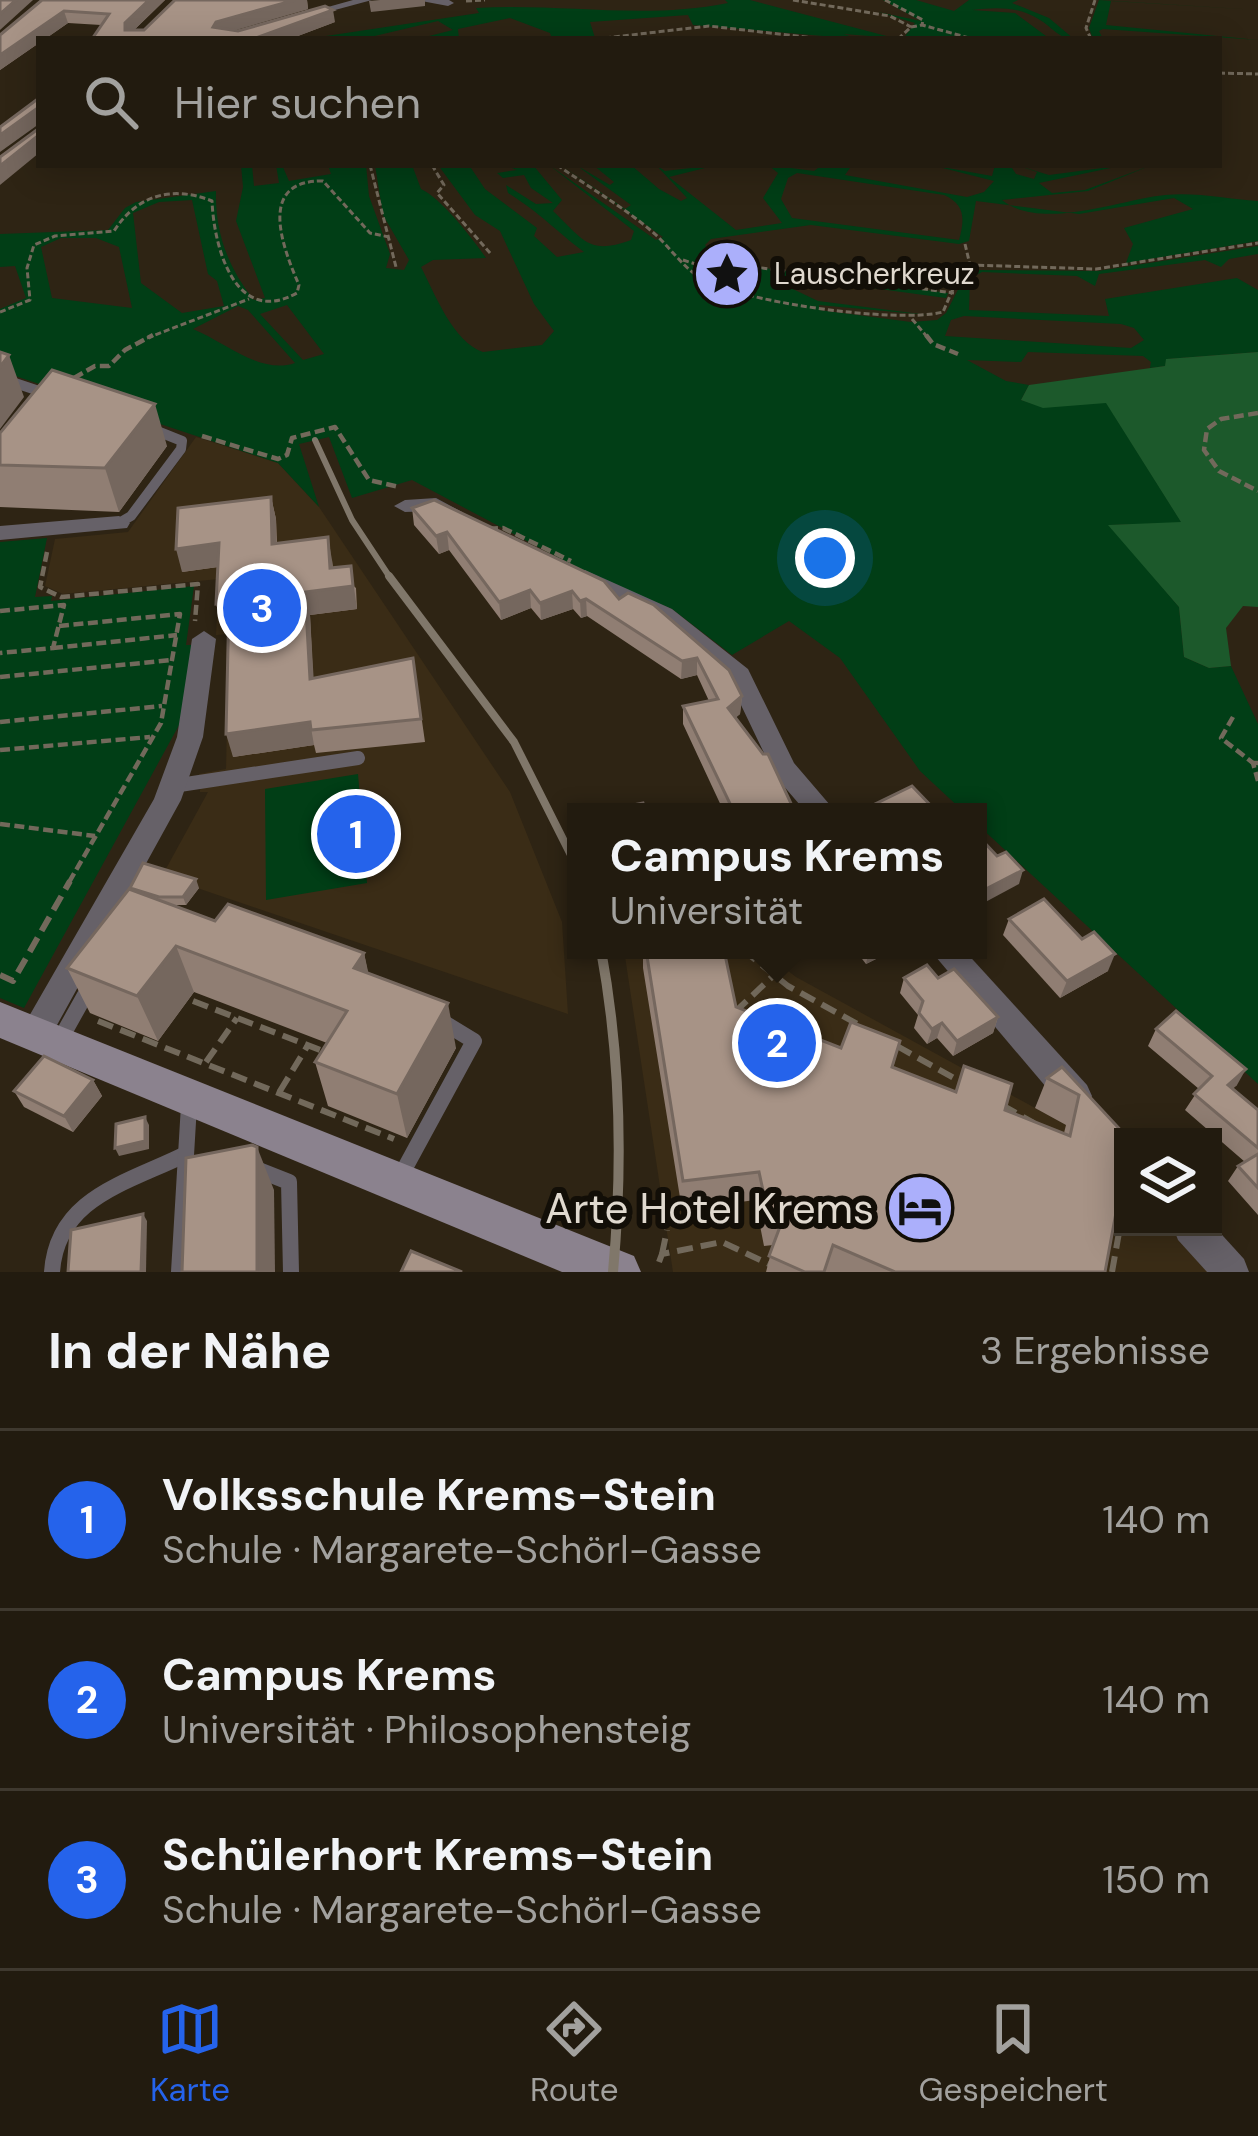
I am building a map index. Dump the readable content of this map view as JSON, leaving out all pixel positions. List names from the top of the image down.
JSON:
{
  "places": {
    "place": ["Lauscherkreuz"],
    "hotel": ["Arte Hotel Krems"]
  },
  "page": {
    "search": "Hier suchen",
    "pins": ["3", "1", "2"],
    "popup": ["Campus Krems", "Universität"],
    "heading": ["In der Nähe", "3 Ergebnisse"],
    "list": [
      {
        "mark": "1",
        "name": "Volksschule Krems-Stein",
        "note": "Schule · Margarete-Schörl-Gasse",
        "value": "140 m"
      },
      {
        "mark": "2",
        "name": "Campus Krems",
        "note": "Universität · Philosophensteig",
        "value": "140 m"
      },
      {
        "mark": "3",
        "name": "Schülerhort Krems-Stein",
        "note": "Schule · Margarete-Schörl-Gasse",
        "value": "150 m"
      }
    ],
    "nav": ["Karte", "Route", "Gespeichert"]
  }
}
